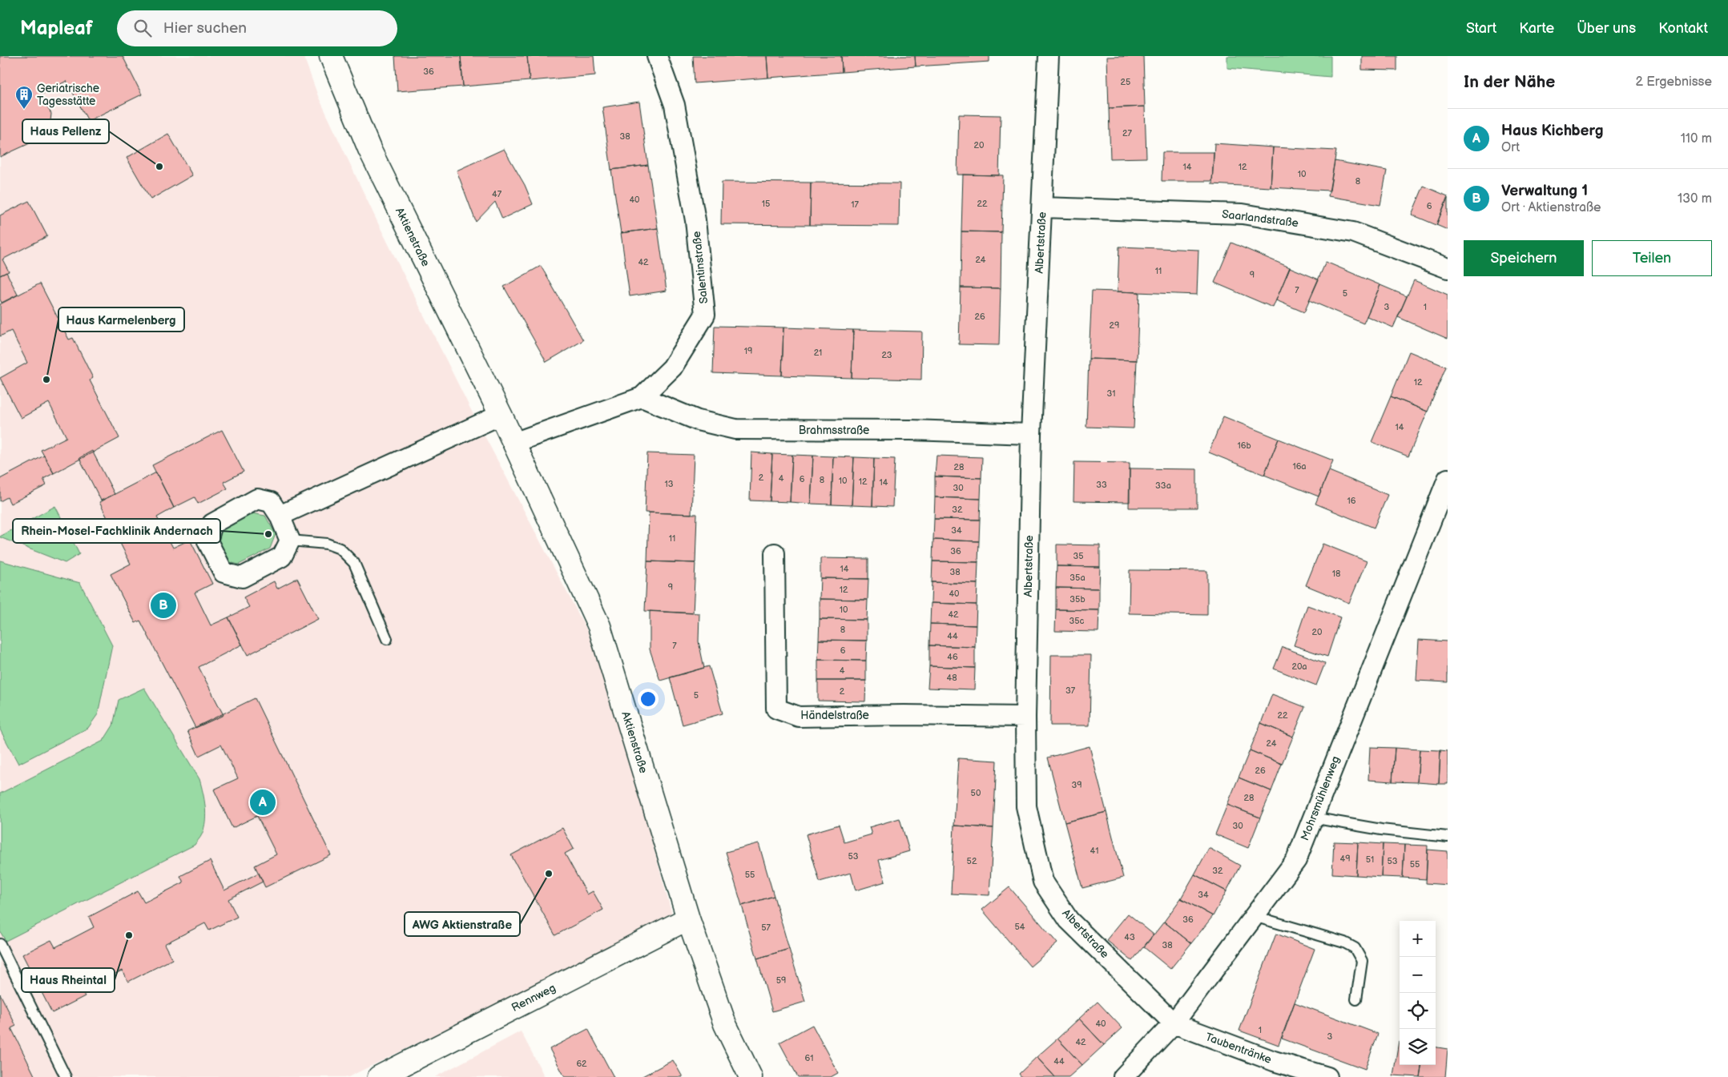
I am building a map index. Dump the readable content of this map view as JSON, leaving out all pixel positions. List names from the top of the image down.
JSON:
{
  "streets": {
    "street": [
      "Saarlandstraße",
      "Aktienstraße",
      "Albertstraße",
      "Salentinstraße",
      "Brahmsstraße",
      "Händelstraße",
      "Mohrsmühlenweg",
      "Rennweg",
      "Taubentränke"
    ]
  },
  "crossings": [
    ["Saarlandstraße", "Albertstraße"],
    ["Aktienstraße", "Salentinstraße"],
    ["Aktienstraße", "Rennweg"],
    ["Albertstraße", "Brahmsstraße"],
    ["Albertstraße", "Händelstraße"],
    ["Albertstraße", "Mohrsmühlenweg"],
    ["Albertstraße", "Taubentränke"],
    ["Salentinstraße", "Brahmsstraße"],
    ["Mohrsmühlenweg", "Taubentränke"]
  ],
  "places": {
    "building": ["Geriatrische Tagesstätte"],
    "other": [
      "Haus Pellenz",
      "Haus Karmelenberg",
      "Rhein-Mosel-Fachklinik Andernach",
      "AWG Aktienstraße",
      "Haus Rheintal"
    ]
  },
  "house_numbers": [
    "36",
    "25",
    "27",
    "38",
    "20",
    "14",
    "12",
    "10",
    "8",
    "47",
    "40",
    "15",
    "22",
    "17",
    "6",
    "24",
    "42",
    "11",
    "9",
    "7",
    "5",
    "3",
    "1",
    "26",
    "29",
    "19",
    "21",
    "23",
    "12",
    "31",
    "14",
    "16b",
    "16a",
    "28",
    "2",
    "4",
    "6",
    "8",
    "10",
    "12",
    "14",
    "13",
    "33",
    "33a",
    "30",
    "16",
    "32",
    "34",
    "11",
    "36",
    "35",
    "14",
    "38",
    "18",
    "35a",
    "9",
    "12",
    "40",
    "35b",
    "10",
    "42",
    "35c",
    "8",
    "20",
    "44",
    "7",
    "6",
    "46",
    "20a",
    "4",
    "48",
    "37",
    "2",
    "5",
    "22",
    "24",
    "26",
    "39",
    "50",
    "28",
    "30",
    "41",
    "53",
    "49",
    "51",
    "52",
    "53",
    "55",
    "32",
    "55",
    "34",
    "36",
    "54",
    "57",
    "43",
    "38",
    "59",
    "40",
    "1",
    "3",
    "42",
    "61",
    "44",
    "62"
  ],
  "page": {
    "header": "Mapleaf",
    "search": "Hier suchen",
    "nav": [
      "Start",
      "Karte",
      "Über uns",
      "Kontakt"
    ],
    "heading": ["In der Nähe", "2 Ergebnisse"],
    "list": [
      {
        "mark": "A",
        "name": "Haus Kichberg",
        "note": "Ort",
        "value": "110 m"
      },
      {
        "mark": "B",
        "name": "Verwaltung 1",
        "note": "Ort · Aktienstraße",
        "value": "130 m"
      }
    ],
    "buttons": ["Speichern", "Teilen"],
    "pins": ["B", "A"],
    "map_buttons": ["+", "−"]
  }
}
